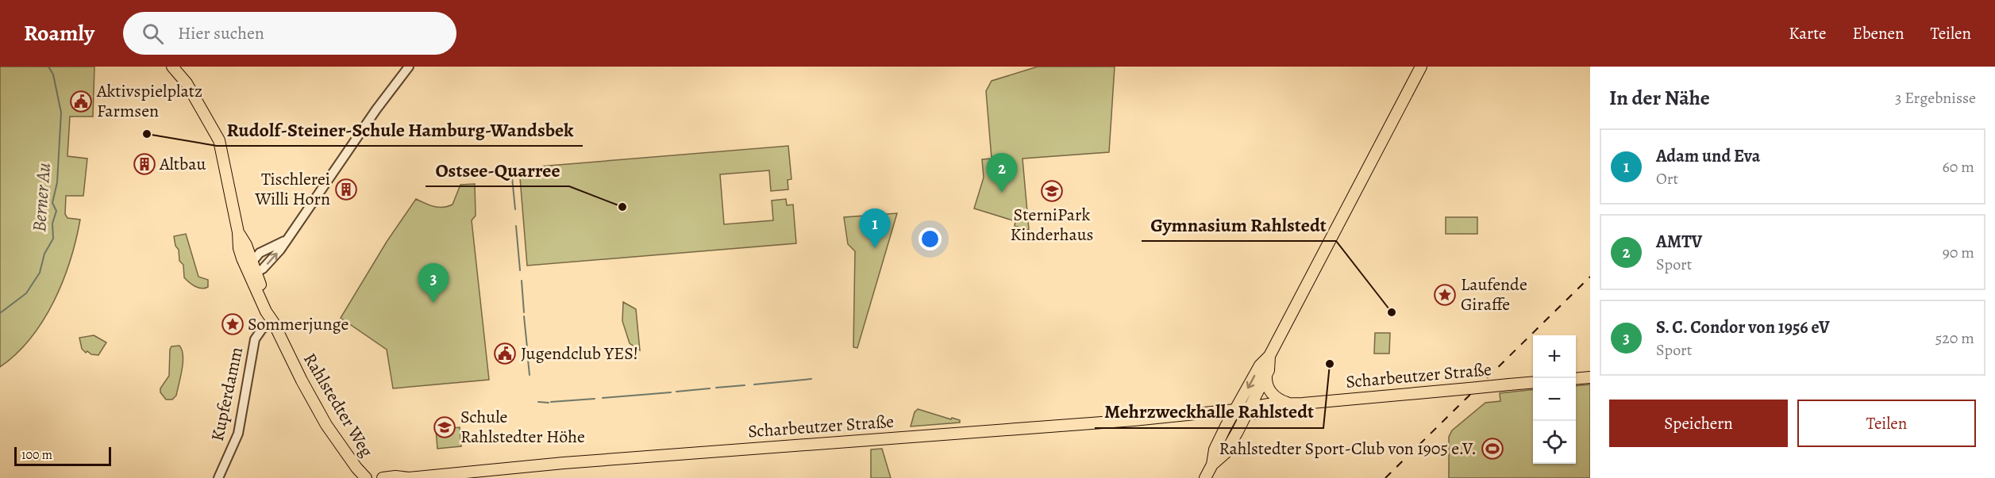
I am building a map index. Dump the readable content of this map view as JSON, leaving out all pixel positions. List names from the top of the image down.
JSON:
{
  "streets": {
    "main road": ["Scharbeutzer Straße", "Rahlstedter Weg"],
    "street": ["Kupferdamm"]
  },
  "crossings": [
    ["Kupferdamm", "Rahlstedter Weg"]
  ],
  "water": ["Berner Au"],
  "places": {
    "public building": ["Aktivspielplatz Farmsen", "Jugendclub YES!"],
    "other": [
      "Rudolf-Steiner-Schule Hamburg-Wandsbek",
      "Ostsee-Quarree",
      "Gymnasium Rahlstedt",
      "Mehrzweckhalle Rahlstedt"
    ],
    "building": ["Altbau", "Tischlerei Willi Horn"],
    "school or university": ["SterniPark Kinderhaus", "Schule Rahlstedter Höhe"],
    "place": ["Laufende Giraffe", "Sommerjunge"],
    "sports": ["Rahlstedter Sport-Club von 1905 e.V."]
  },
  "scale_bar": "100 m",
  "page": {
    "header": "Roamly",
    "search": "Hier suchen",
    "nav": ["Karte", "Ebenen", "Teilen"],
    "heading": ["In der Nähe", "3 Ergebnisse"],
    "list": [
      {
        "mark": "1",
        "name": "Adam und Eva",
        "note": "Ort",
        "value": "60 m"
      },
      {
        "mark": "2",
        "name": "AMTV",
        "note": "Sport",
        "value": "90 m"
      },
      {
        "mark": "3",
        "name": "S. C. Condor von 1956 eV",
        "note": "Sport",
        "value": "520 m"
      }
    ],
    "pins": ["2", "1", "3"],
    "map_buttons": ["+", "−"],
    "buttons": ["Speichern", "Teilen"],
    "scale": "100 m"
  }
}
